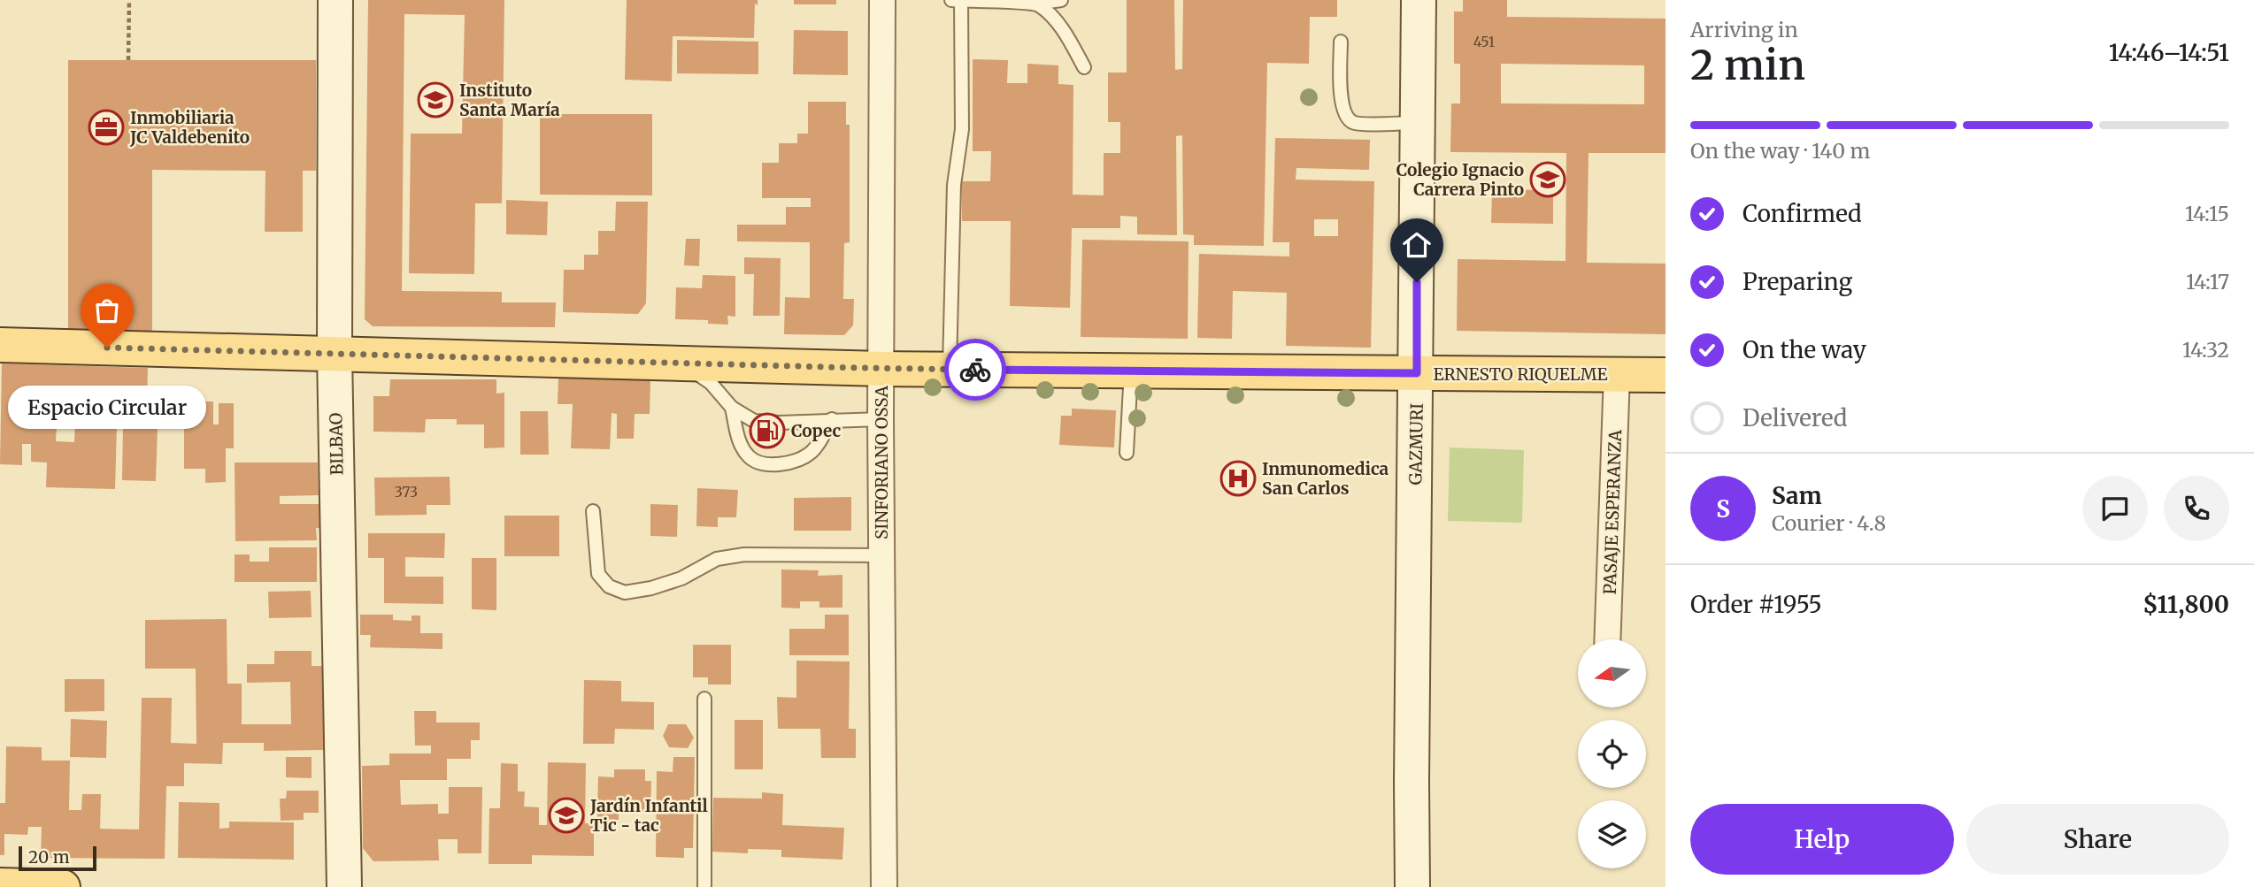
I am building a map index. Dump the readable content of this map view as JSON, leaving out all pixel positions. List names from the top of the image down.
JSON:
{
  "streets": {
    "main road": ["ERNESTO RIQUELME"],
    "street": [
      "BILBAO",
      "GAZMURI",
      "SINFORIANO OSSA",
      "PASAJE ESPERANZA"
    ]
  },
  "crossings": [
    ["ERNESTO RIQUELME", "BILBAO"],
    ["ERNESTO RIQUELME", "GAZMURI"],
    ["ERNESTO RIQUELME", "SINFORIANO OSSA"],
    ["ERNESTO RIQUELME", "PASAJE ESPERANZA"]
  ],
  "places": {
    "school or university": ["Instituto Santa María", "Colegio Ignacio Carrera Pinto", "Jardín Infantil Tic - tac"],
    "office": ["Inmobiliaria JC Valdebenito"],
    "other": ["Espacio Circular"],
    "fuel station": ["Copec"],
    "hospital": ["Inmunomedica San Carlos"]
  },
  "house_numbers": ["451", "373"],
  "scale_bar": "20 m",
  "north": "left",
  "page": {
    "heading": ["2 min", "Arriving in", "14:46–14:51"],
    "panel": [
      "Sam",
      "Courier · 4.8",
      "Order #1955",
      "$11,800"
    ],
    "bar": "On the way · 140 m",
    "list": [
      ["Confirmed", "14:15"],
      ["Preparing", "14:17"],
      ["On the way", "14:32"],
      "Delivered"
    ],
    "bubble": "Espacio Circular",
    "round": "S",
    "buttons": ["Help", "Share"],
    "scale": "20 m"
  }
}
